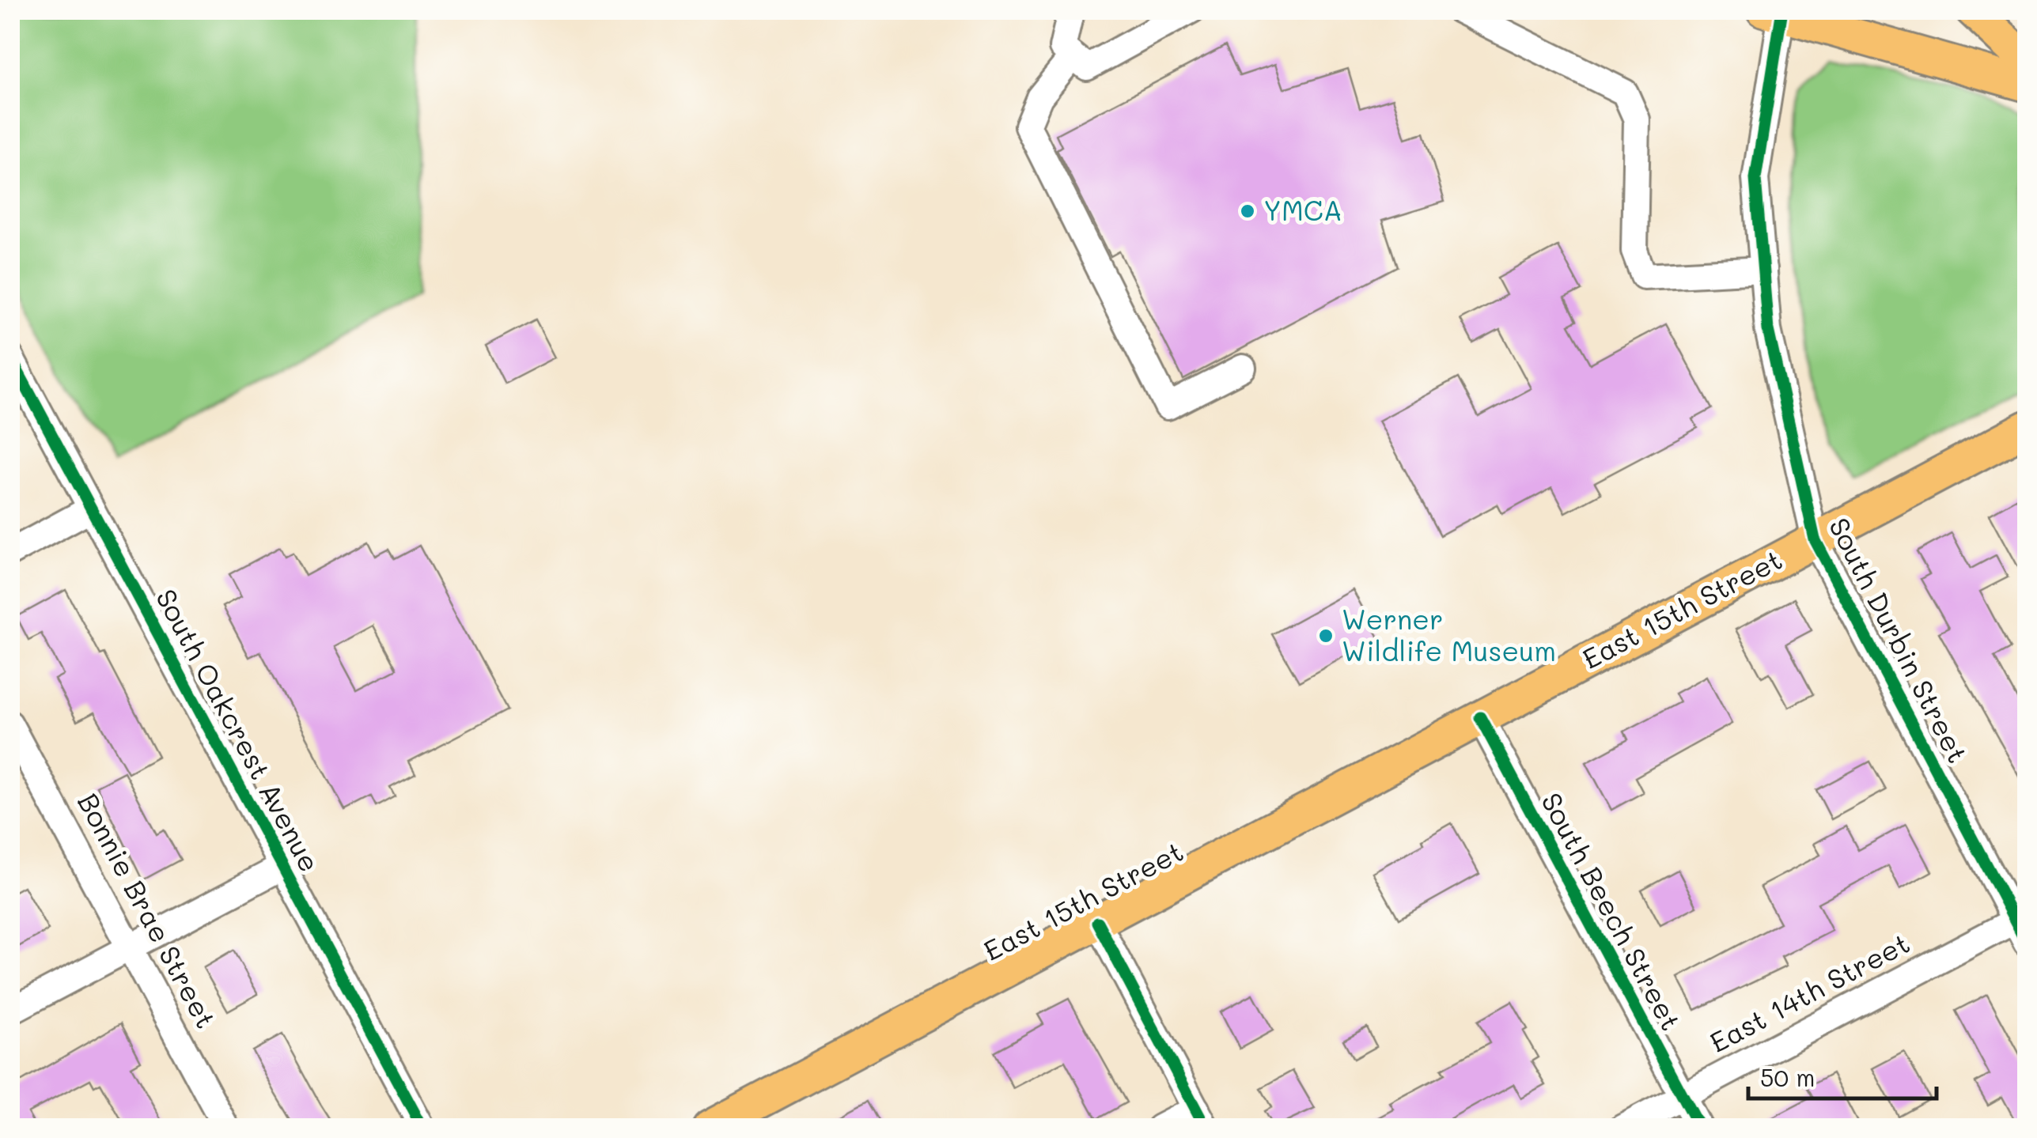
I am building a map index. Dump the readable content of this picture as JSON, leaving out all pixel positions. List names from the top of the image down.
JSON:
{
  "streets": {
    "main road": ["East 15th Street"],
    "street": [
      "South Durbin Street",
      "South Oakcrest Avenue",
      "Bonnie Brae Street",
      "South Beech Street",
      "East 14th Street"
    ]
  },
  "crossings": [
    ["East 15th Street", "South Durbin Street"],
    ["East 15th Street", "South Beech Street"],
    ["South Durbin Street", "East 14th Street"],
    ["South Beech Street", "East 14th Street"]
  ],
  "places": ["YMCA", "Werner Wildlife Museum"],
  "scale_bar": "50 m"
}
